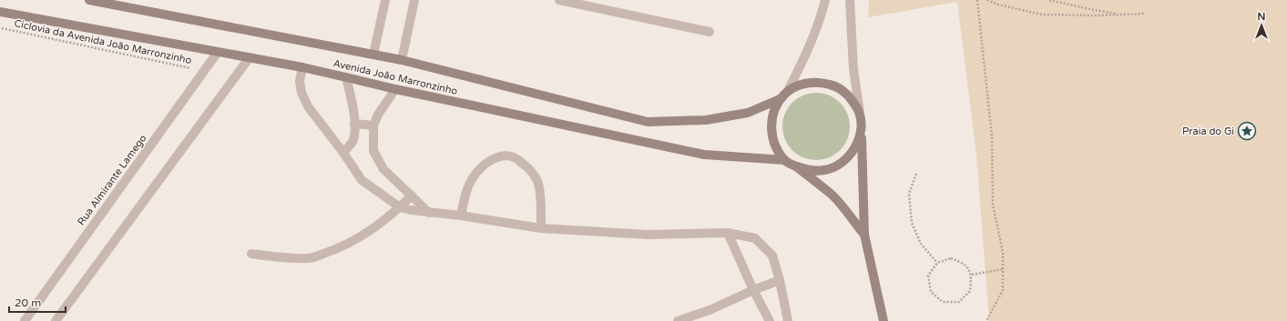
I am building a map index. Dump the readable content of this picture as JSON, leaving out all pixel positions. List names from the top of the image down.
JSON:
{
  "streets": {
    "main road": ["Avenida João Marronzinho"],
    "street": ["Rua Almirante Lamego"],
    "path": ["Ciclovia da Avenida João Marronzinho"]
  },
  "crossings": [
    ["Ciclovia da Avenida João Marronzinho", "Rua Almirante Lamego"],
    ["Avenida João Marronzinho", "Rua Almirante Lamego"]
  ],
  "places": {
    "place": ["Praia do Gi"]
  },
  "scale_bar": "20 m",
  "north": "top"
}
